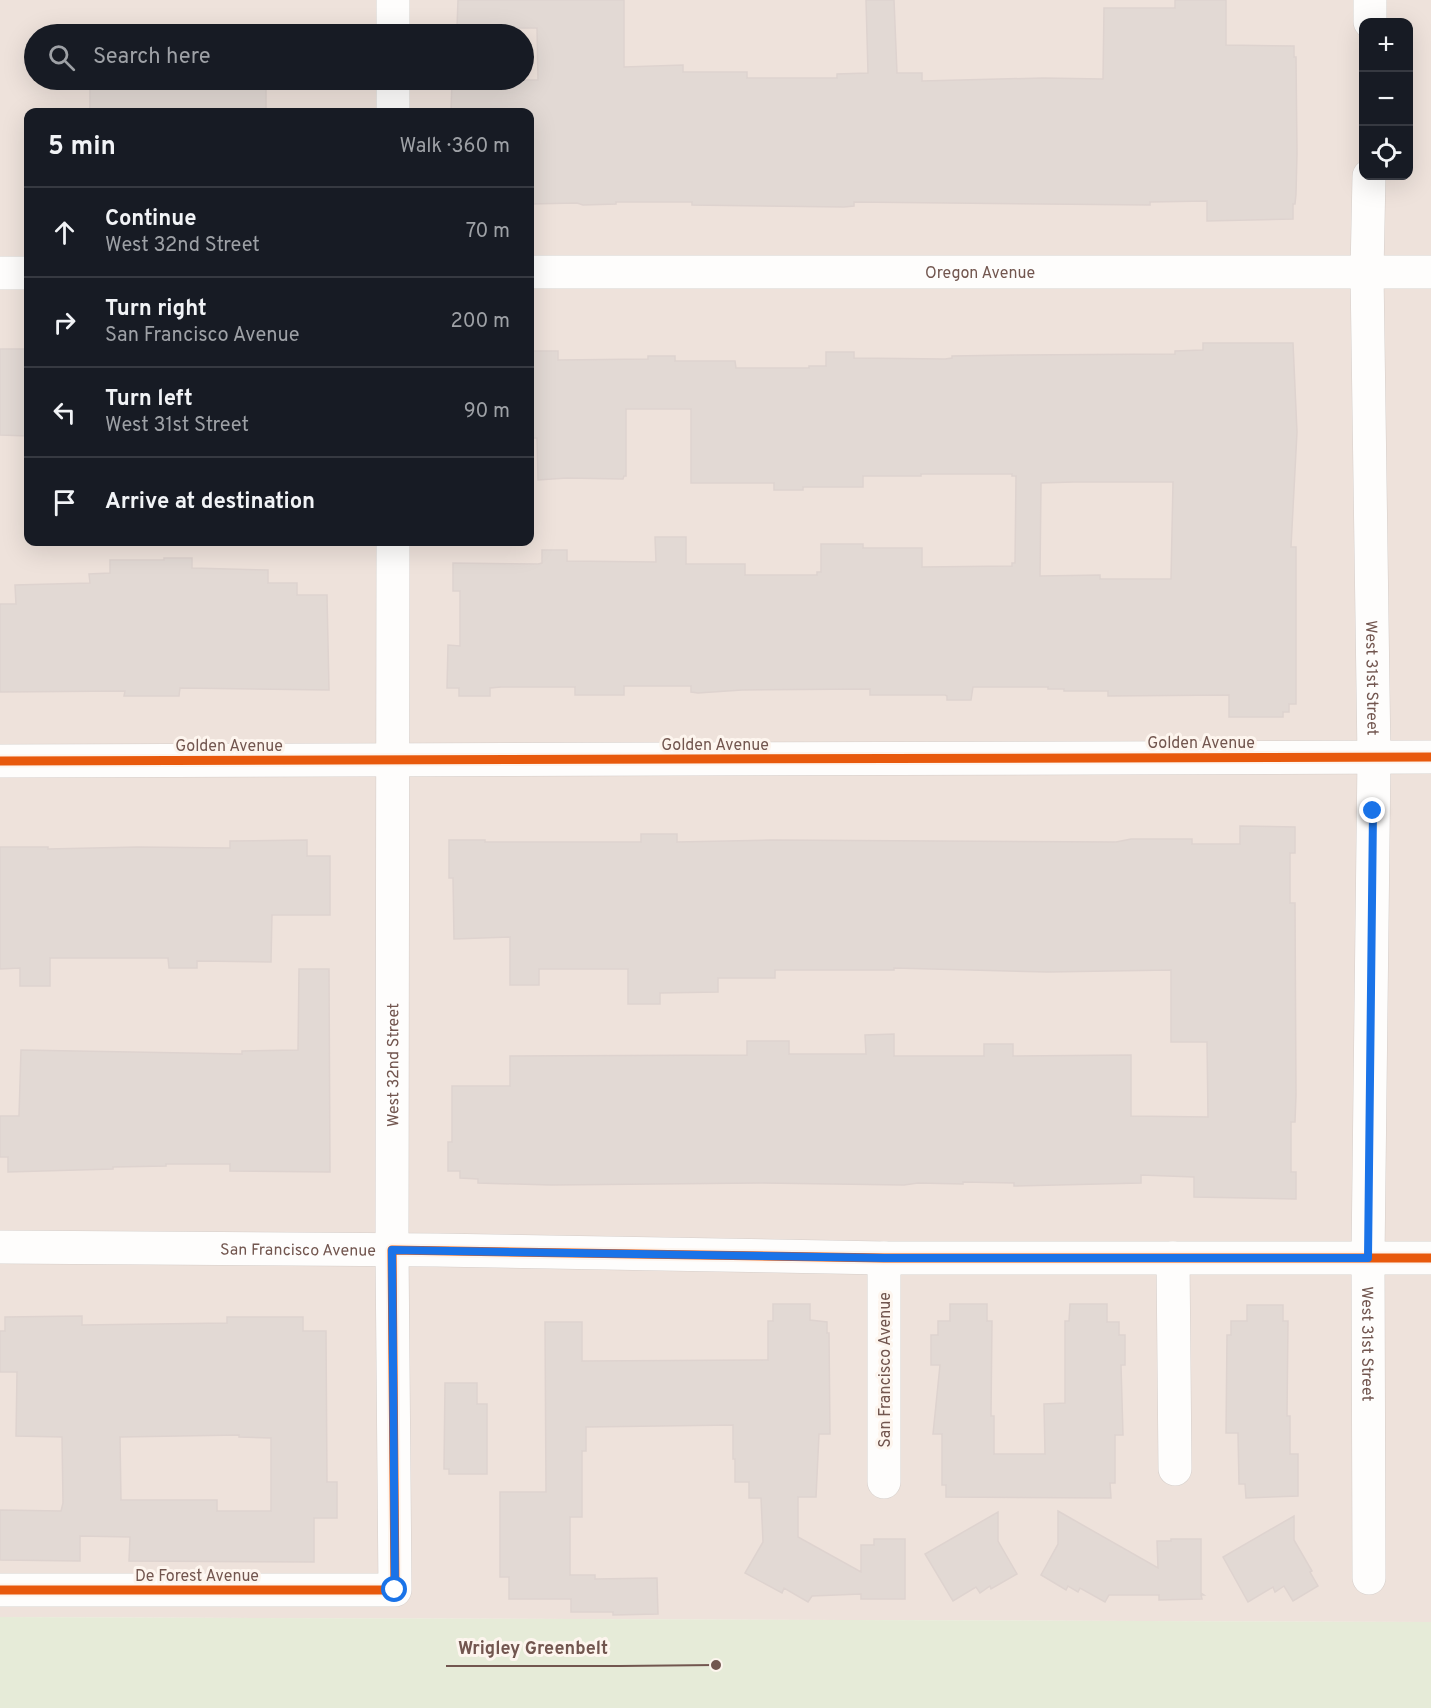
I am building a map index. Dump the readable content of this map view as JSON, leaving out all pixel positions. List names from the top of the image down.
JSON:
{
  "streets": {
    "street": [
      "Oregon Avenue",
      "West 31st Street",
      "Golden Avenue",
      "West 32nd Street",
      "San Francisco Avenue",
      "De Forest Avenue"
    ]
  },
  "crossings": [
    ["Oregon Avenue", "West 31st Street"],
    ["West 31st Street", "Golden Avenue"],
    ["West 31st Street", "San Francisco Avenue"],
    ["Golden Avenue", "West 32nd Street"],
    ["West 32nd Street", "San Francisco Avenue"],
    ["West 32nd Street", "De Forest Avenue"]
  ],
  "places": ["Wrigley Greenbelt"],
  "page": {
    "map_buttons": ["+", "−"],
    "search": "Search here",
    "heading": ["5 min", "Walk · 360 m"],
    "list": [
      ["Continue", "West 32nd Street", "70 m"],
      ["Turn right", "San Francisco Avenue", "200 m"],
      ["Turn left", "West 31st Street", "90 m"],
      "Arrive at destination"
    ]
  }
}
